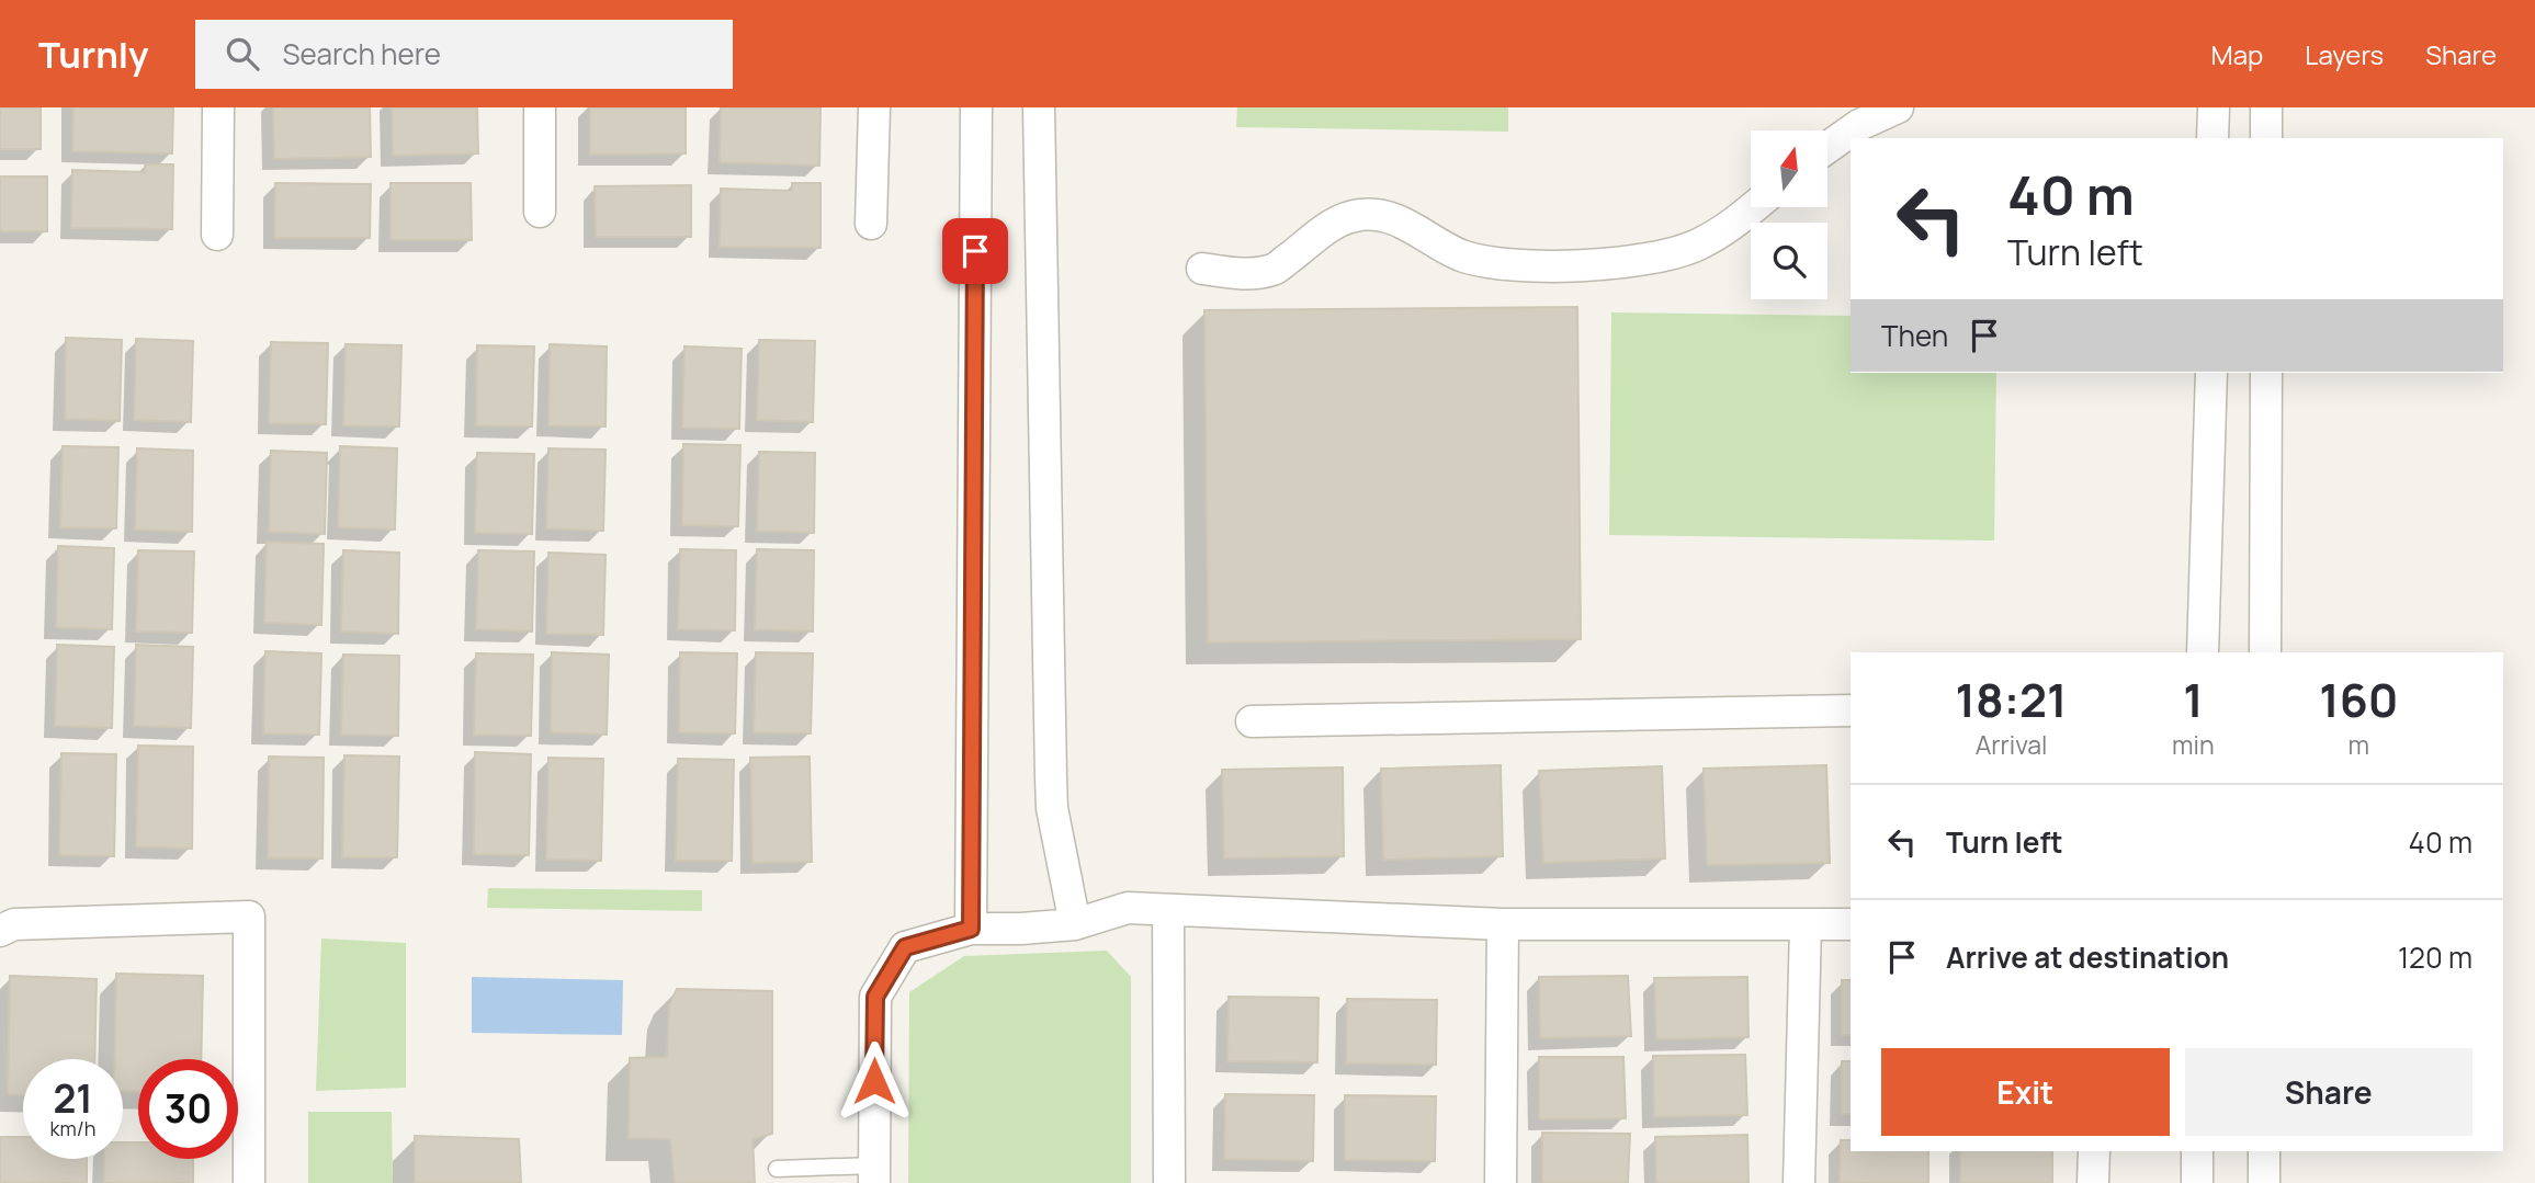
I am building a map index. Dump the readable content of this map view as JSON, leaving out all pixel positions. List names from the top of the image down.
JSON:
{
  "north": "top",
  "page": {
    "header": "Turnly",
    "search": "Search here",
    "nav": ["Map", "Layers", "Share"],
    "turn": ["40 m", "Turn left"],
    "then": "Then",
    "eta": [
      "18:21",
      "Arrival",
      "1",
      "min",
      "160",
      "m"
    ],
    "list": [
      {
        "name": "Turn left",
        "value": "40 m"
      },
      {
        "name": "Arrive at destination",
        "value": "120 m"
      }
    ],
    "buttons": ["Exit", "Share"],
    "speed": "21 km/h",
    "limit": "30"
  }
}
